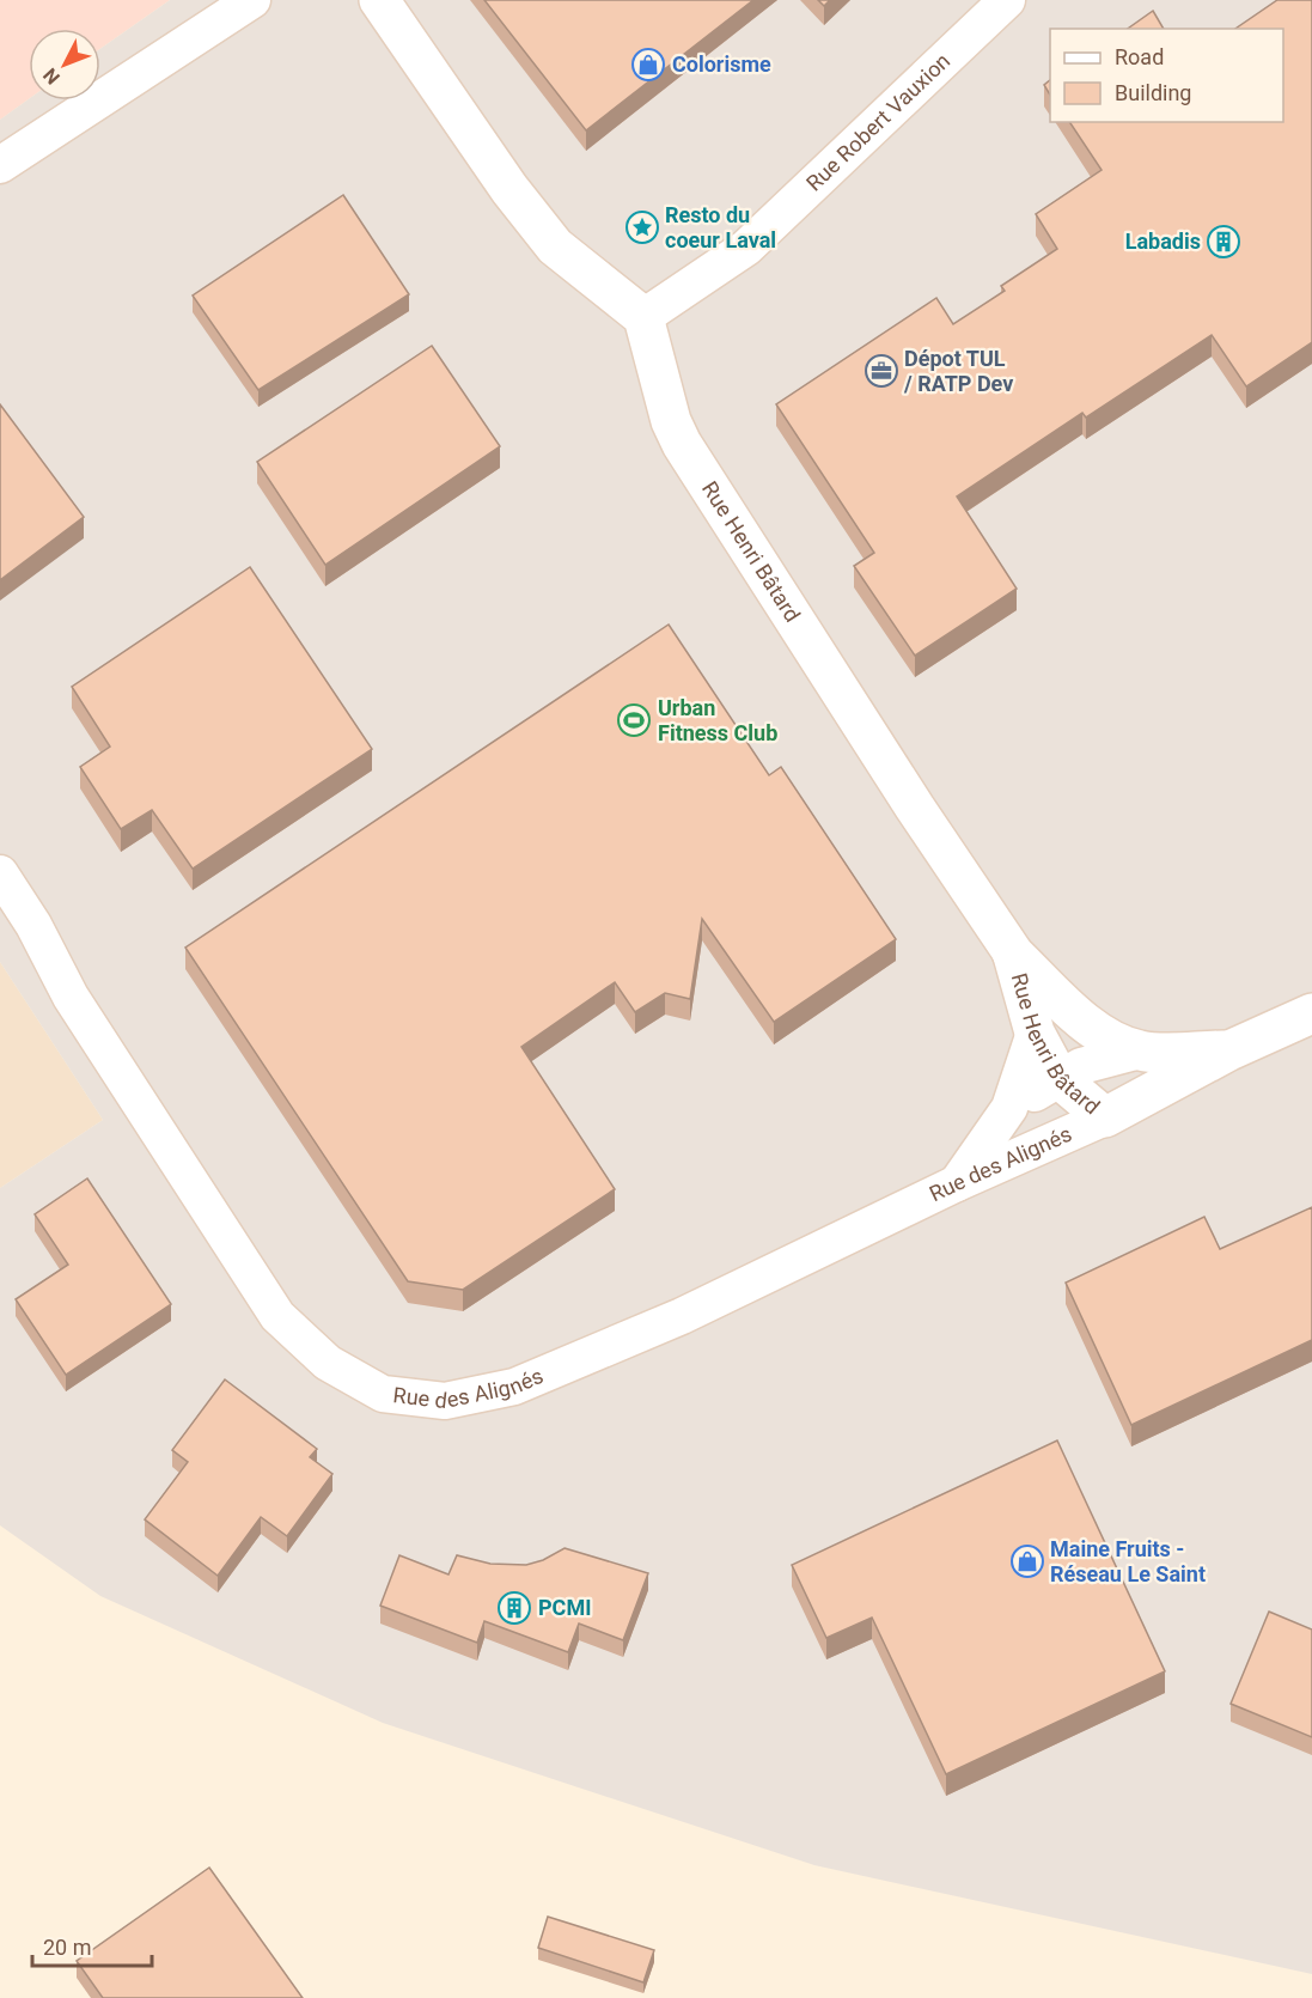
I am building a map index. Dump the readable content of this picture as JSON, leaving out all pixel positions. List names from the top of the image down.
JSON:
{
  "streets": {
    "street": ["Rue Robert Vauxion", "Rue Henri Bâtard", "Rue des Alignés"]
  },
  "crossings": [
    ["Rue Robert Vauxion", "Rue Henri Bâtard"],
    ["Rue Henri Bâtard", "Rue des Alignés"]
  ],
  "places": {
    "shop": ["Colorisme", "Maine Fruits - Réseau Le Saint"],
    "place": ["Resto du coeur Laval"],
    "building": ["Labadis", "PCMI"],
    "office": ["Dépot TUL / RATP Dev"],
    "sports": ["Urban Fitness Club"]
  },
  "legend": ["Road", "Building"],
  "scale_bar": "20 m",
  "north": "bottom left"
}
